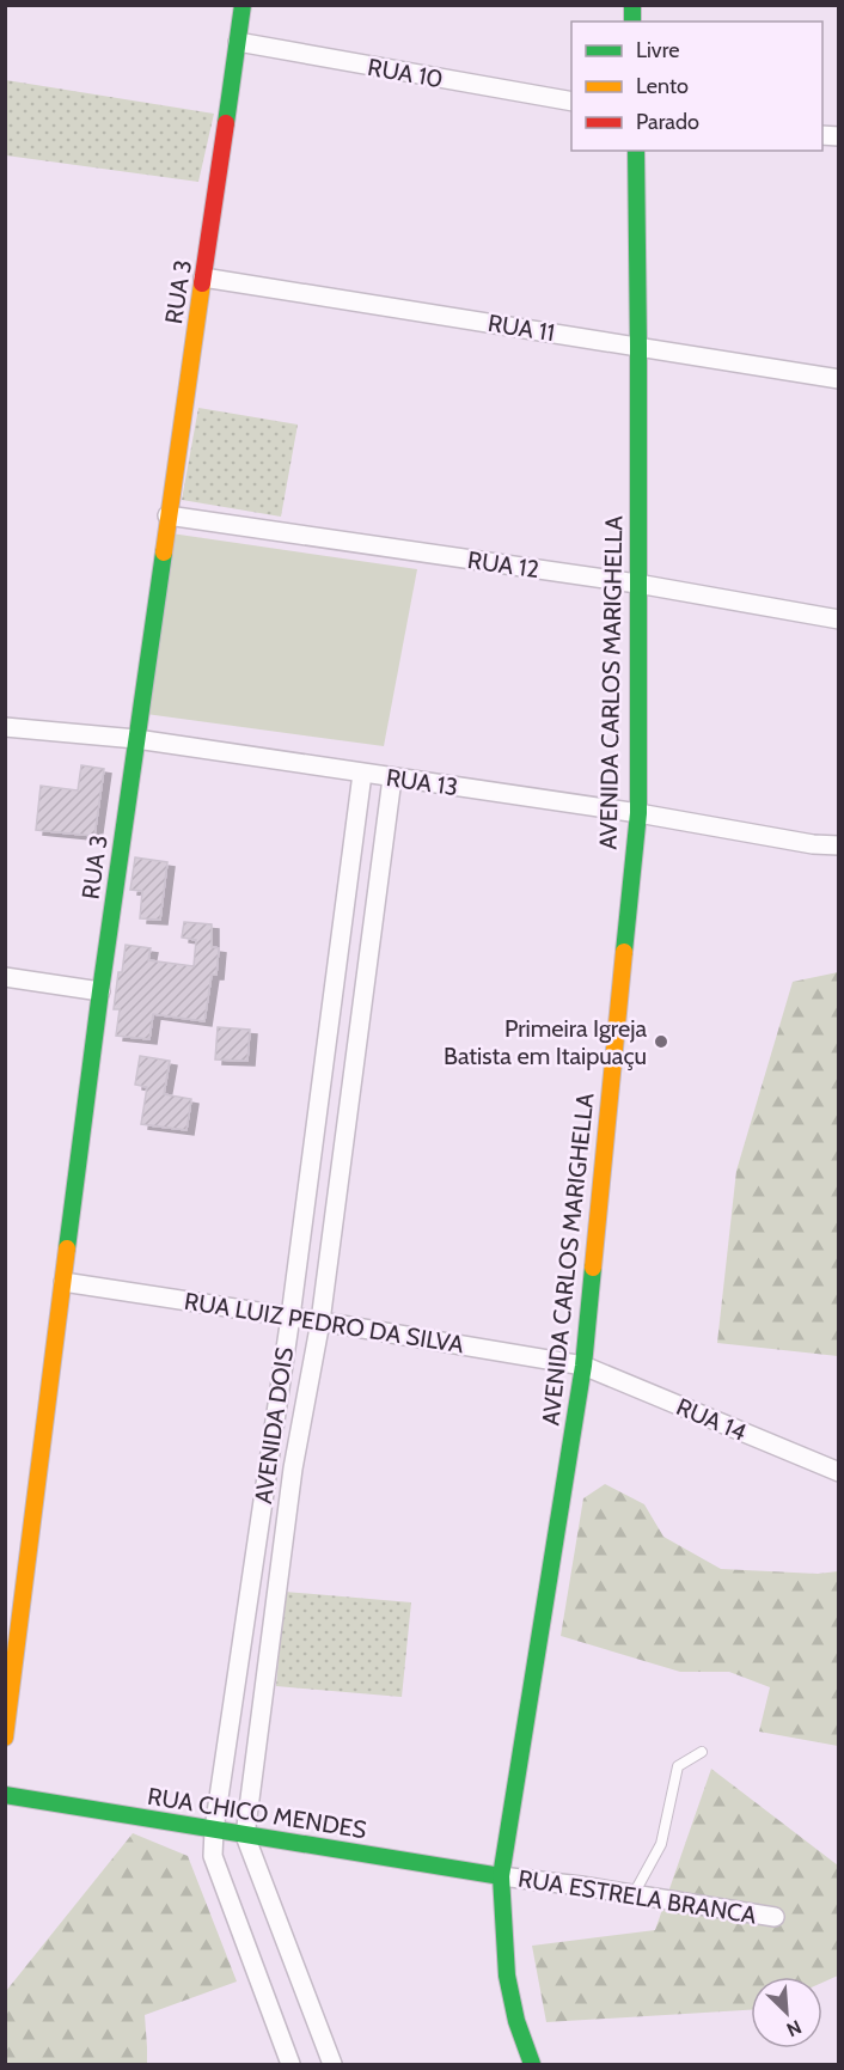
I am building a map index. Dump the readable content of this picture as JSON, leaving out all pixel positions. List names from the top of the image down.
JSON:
{
  "streets": {
    "main road": ["RUA 3", "AVENIDA CARLOS MARIGHELLA", "RUA CHICO MENDES"],
    "street": [
      "RUA 10",
      "RUA 11",
      "RUA 12",
      "RUA 13",
      "RUA LUIZ PEDRO DA SILVA",
      "RUA 14",
      "AVENIDA DOIS",
      "RUA ESTRELA BRANCA"
    ]
  },
  "crossings": [
    ["RUA 10", "RUA 3"],
    ["RUA 3", "RUA 11"],
    ["RUA 3", "RUA 12"],
    ["RUA 3", "RUA 13"],
    ["RUA 3", "RUA LUIZ PEDRO DA SILVA"],
    ["RUA 11", "AVENIDA CARLOS MARIGHELLA"],
    ["RUA 12", "AVENIDA CARLOS MARIGHELLA"],
    ["AVENIDA CARLOS MARIGHELLA", "RUA 13"],
    ["AVENIDA CARLOS MARIGHELLA", "RUA LUIZ PEDRO DA SILVA"],
    ["AVENIDA CARLOS MARIGHELLA", "RUA 14"],
    ["AVENIDA CARLOS MARIGHELLA", "RUA CHICO MENDES"],
    ["AVENIDA CARLOS MARIGHELLA", "RUA ESTRELA BRANCA"],
    ["RUA 13", "AVENIDA DOIS"],
    ["RUA LUIZ PEDRO DA SILVA", "RUA 14"],
    ["RUA LUIZ PEDRO DA SILVA", "AVENIDA DOIS"],
    ["AVENIDA DOIS", "RUA CHICO MENDES"],
    ["RUA CHICO MENDES", "RUA ESTRELA BRANCA"]
  ],
  "places": ["Primeira Igreja Batista em Itaipuaçu"],
  "legend": ["Livre", "Lento", "Parado"],
  "north": "bottom right"
}
